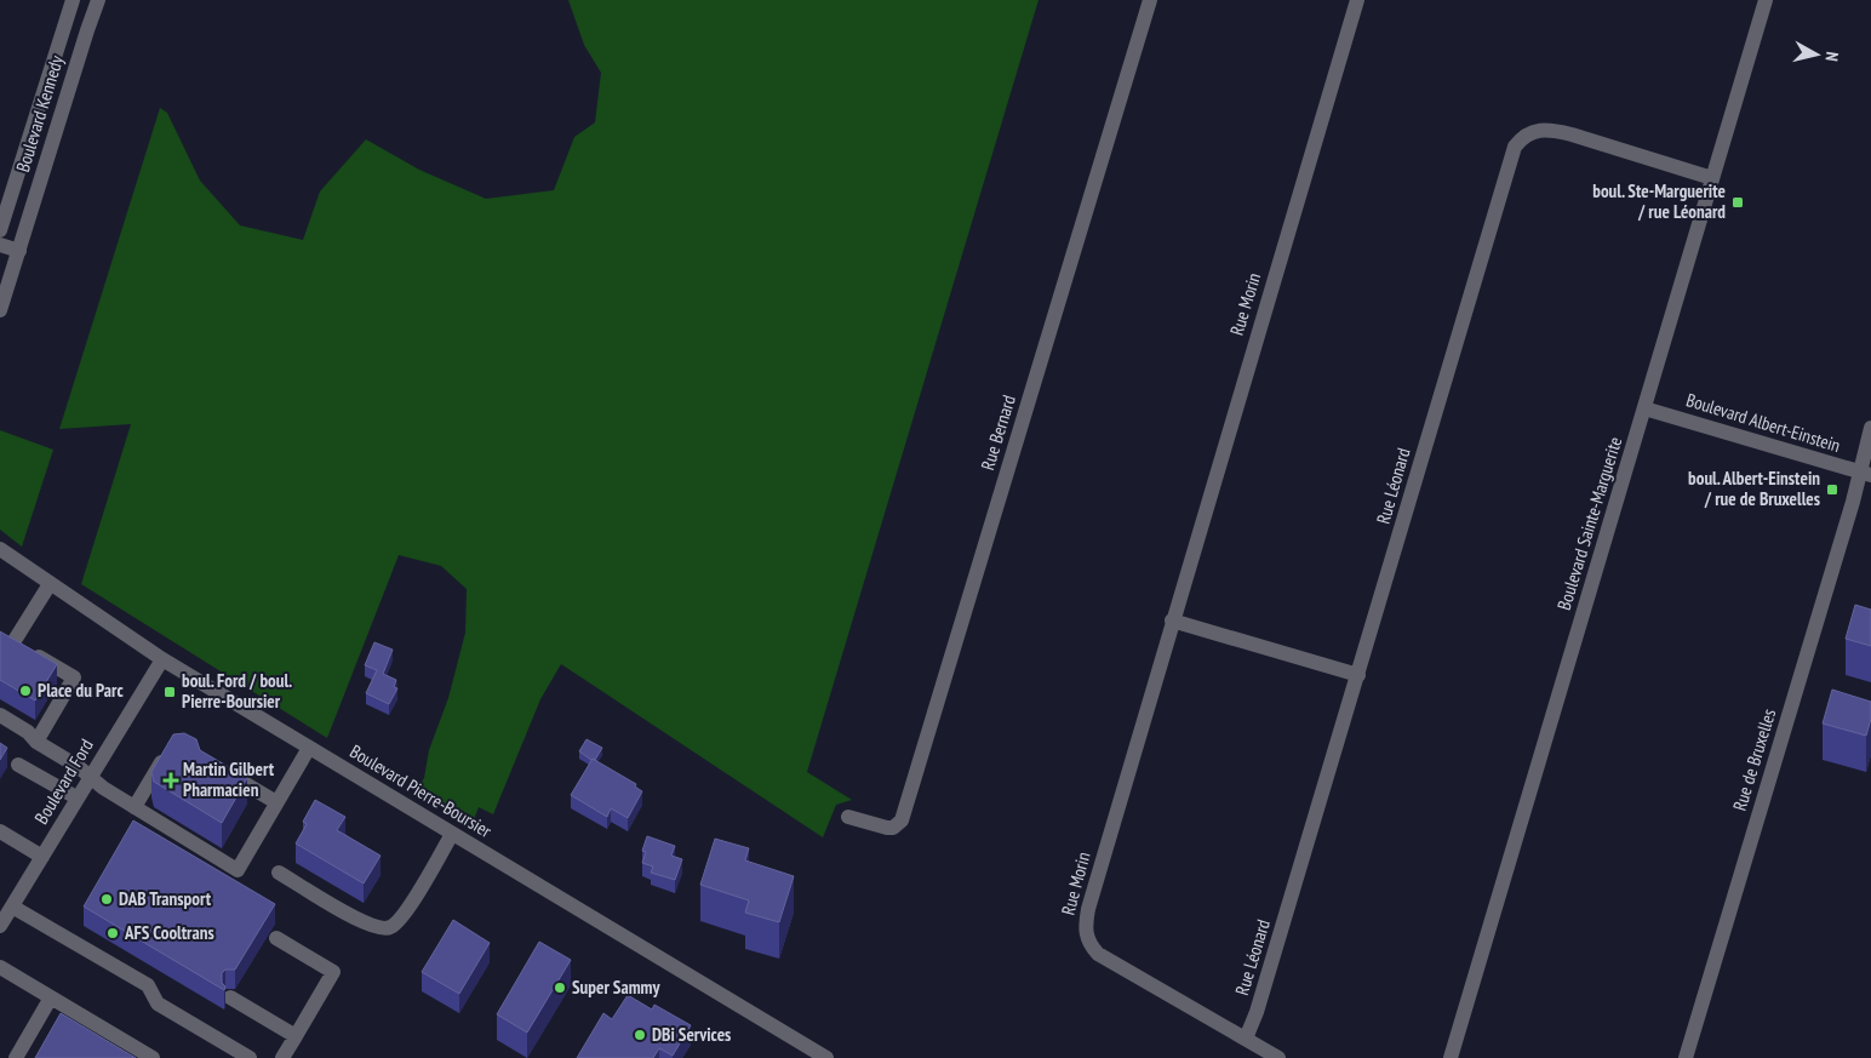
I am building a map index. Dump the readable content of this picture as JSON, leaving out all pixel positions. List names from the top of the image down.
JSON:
{
  "streets": {
    "street": [
      "Boulevard Kennedy",
      "Rue Morin",
      "Boulevard Albert-Einstein",
      "Rue Bernard",
      "Rue Léonard",
      "Boulevard Sainte-Marguerite",
      "Rue de Bruxelles",
      "Boulevard Ford",
      "Boulevard Pierre-Boursier"
    ]
  },
  "crossings": [
    ["Rue Morin", "Rue Léonard"],
    ["Boulevard Albert-Einstein", "Boulevard Sainte-Marguerite"],
    ["Boulevard Albert-Einstein", "Rue de Bruxelles"],
    ["Rue Léonard", "Boulevard Sainte-Marguerite"],
    ["Boulevard Ford", "Boulevard Pierre-Boursier"]
  ],
  "places": {
    "transit": ["boul. Ste-Marguerite / rue Léonard", "boul. Albert-Einstein / rue de Bruxelles", "boul. Ford / boul. Pierre-Boursier"],
    "other": [
      "Place du Parc",
      "DAB Transport",
      "AFS Cooltrans",
      "Super Sammy",
      "DBi Services"
    ],
    "health": ["Martin Gilbert Pharmacien"]
  },
  "north": "right"
}
